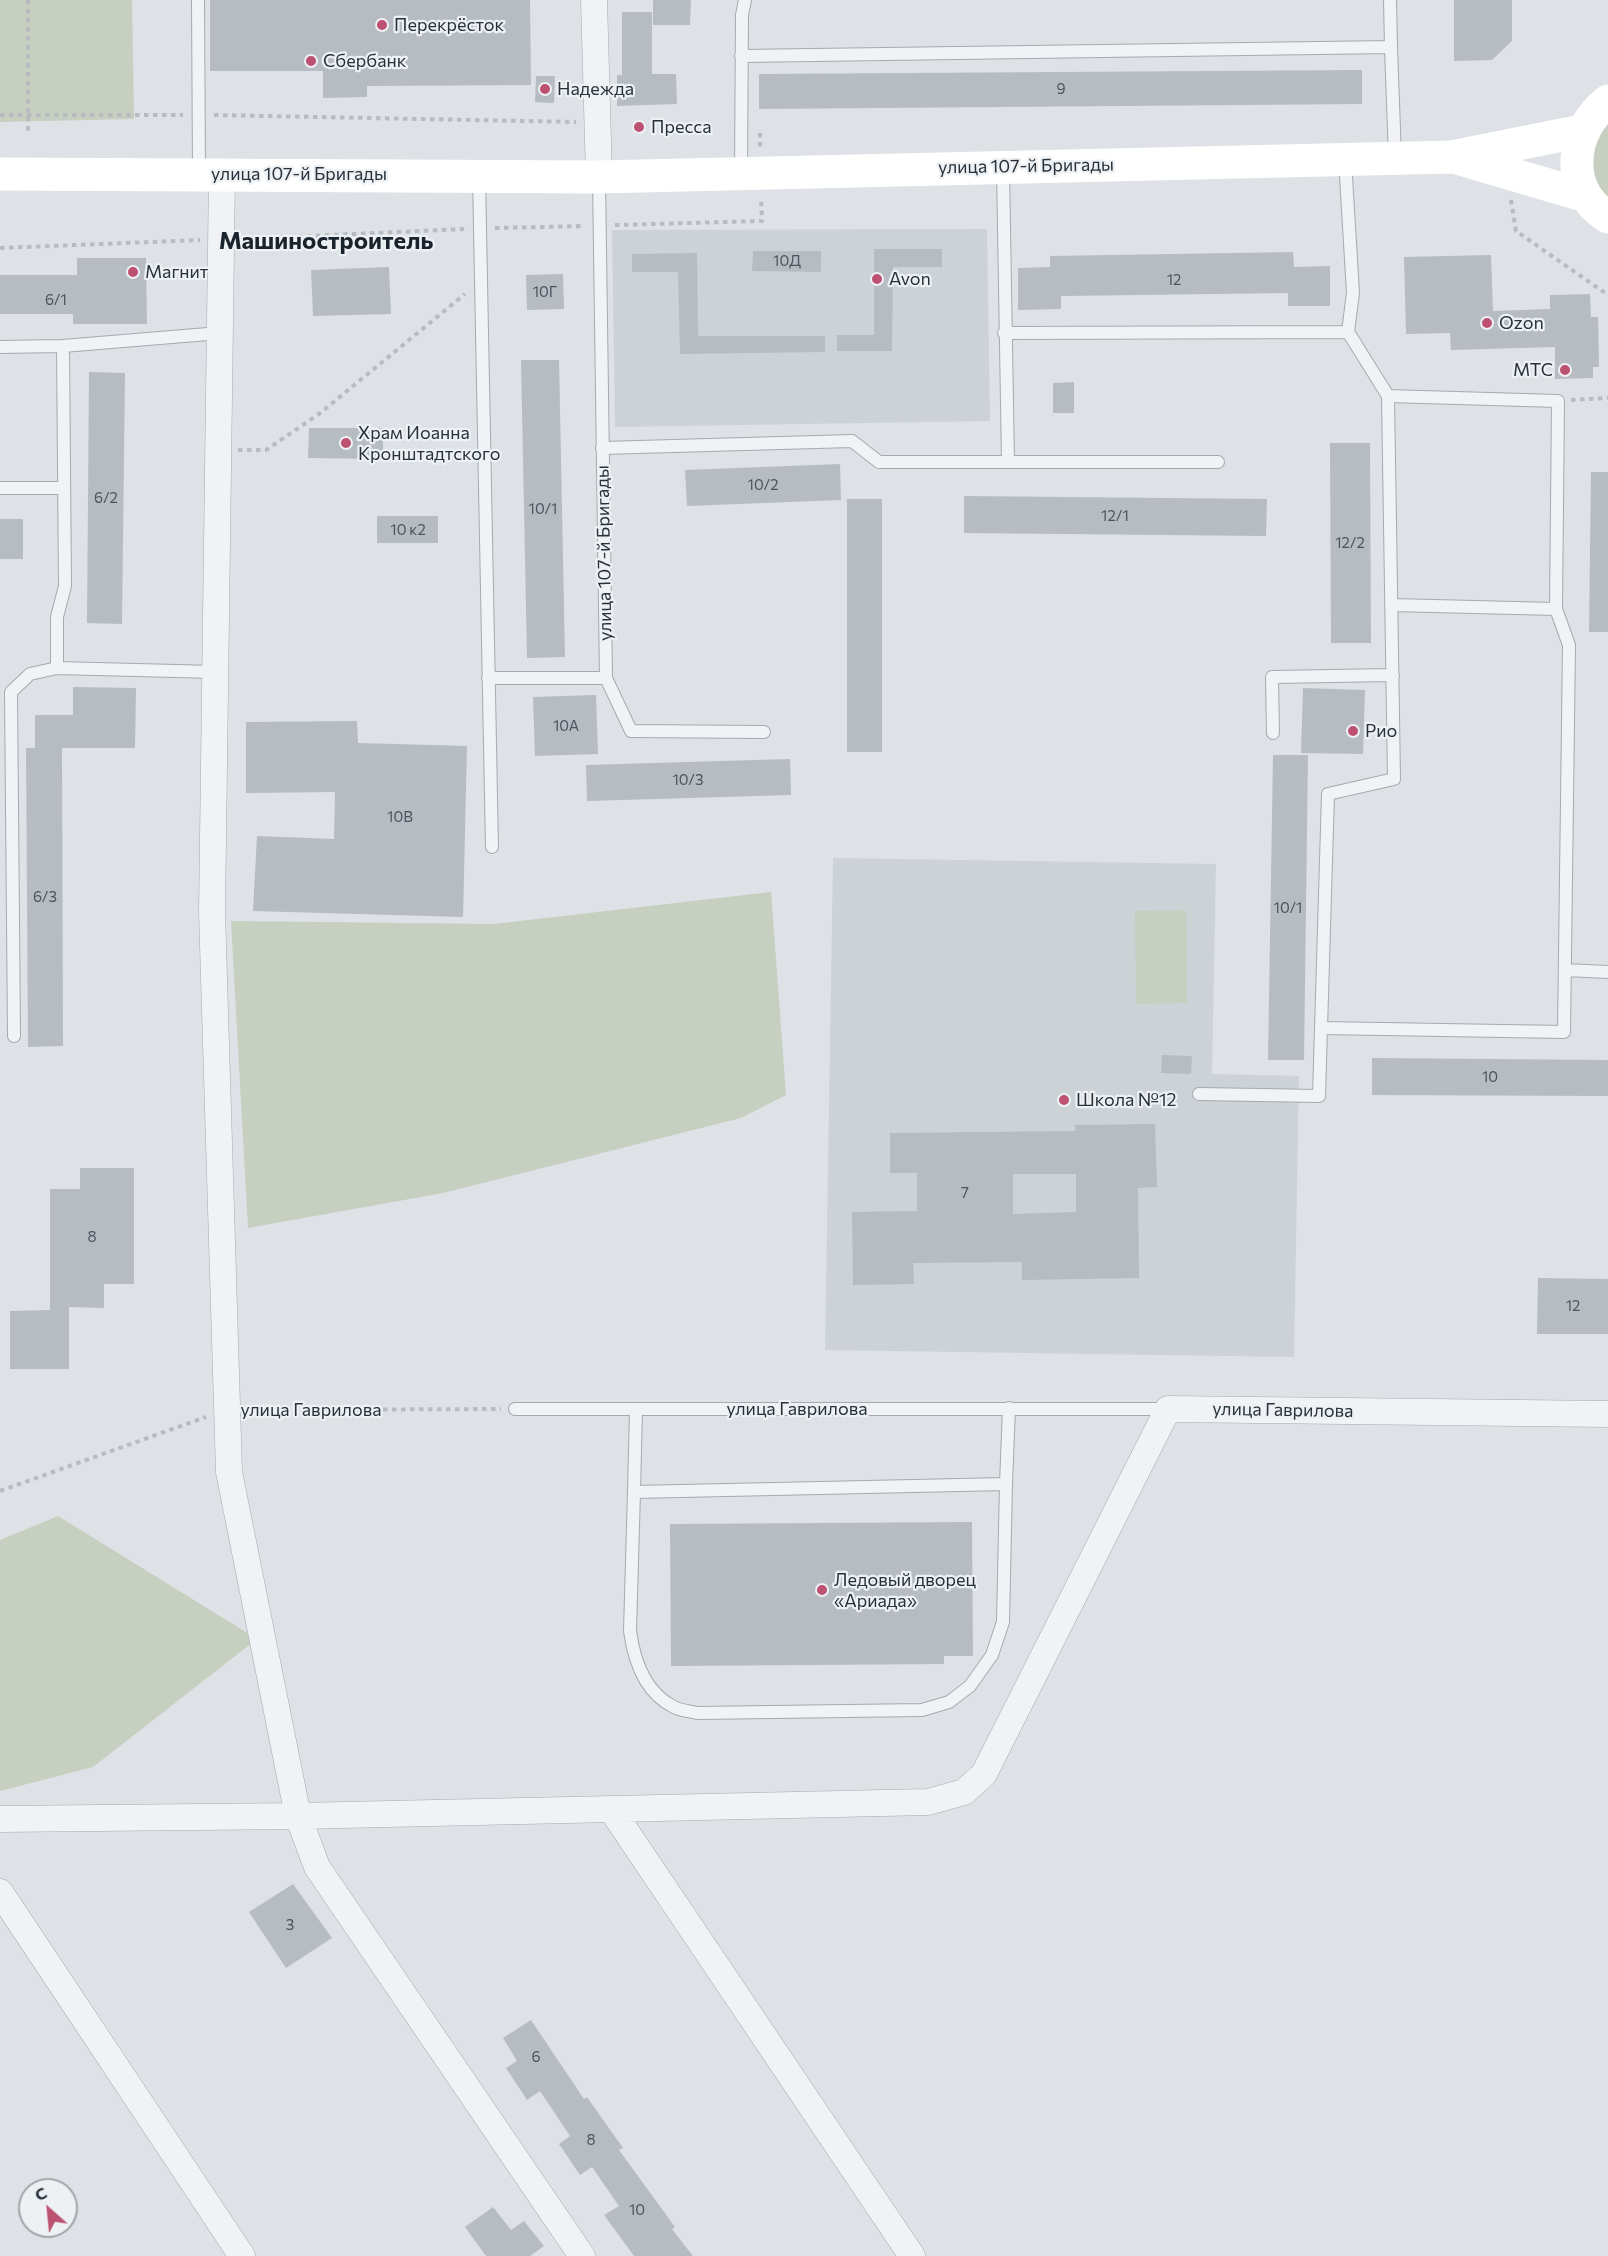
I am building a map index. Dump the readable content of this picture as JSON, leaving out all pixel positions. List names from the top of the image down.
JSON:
{
  "streets": {
    "main road": ["улица 107-й Бригады"],
    "street": ["улица Гаврилова"]
  },
  "districts": ["Машиностроитель"],
  "places": [
    "Перекрёсток",
    "Сбербанк",
    "Надежда",
    "Пресса",
    "Магнит",
    "Avon",
    "Ozon",
    "МТС",
    "Храм Иоанна Кронштадтского",
    "Рио",
    "Школа №12",
    "Ледовый дворец «Ариада»"
  ],
  "house_numbers": [
    "9",
    "10Д",
    "12",
    "10Г",
    "6/1",
    "10/2",
    "6/2",
    "10/1",
    "12/1",
    "10 к2",
    "12/2",
    "10А",
    "10/3",
    "10В",
    "6/3",
    "10/1",
    "10",
    "7",
    "8",
    "12",
    "3",
    "6",
    "8",
    "10"
  ],
  "north": "top left"
}
